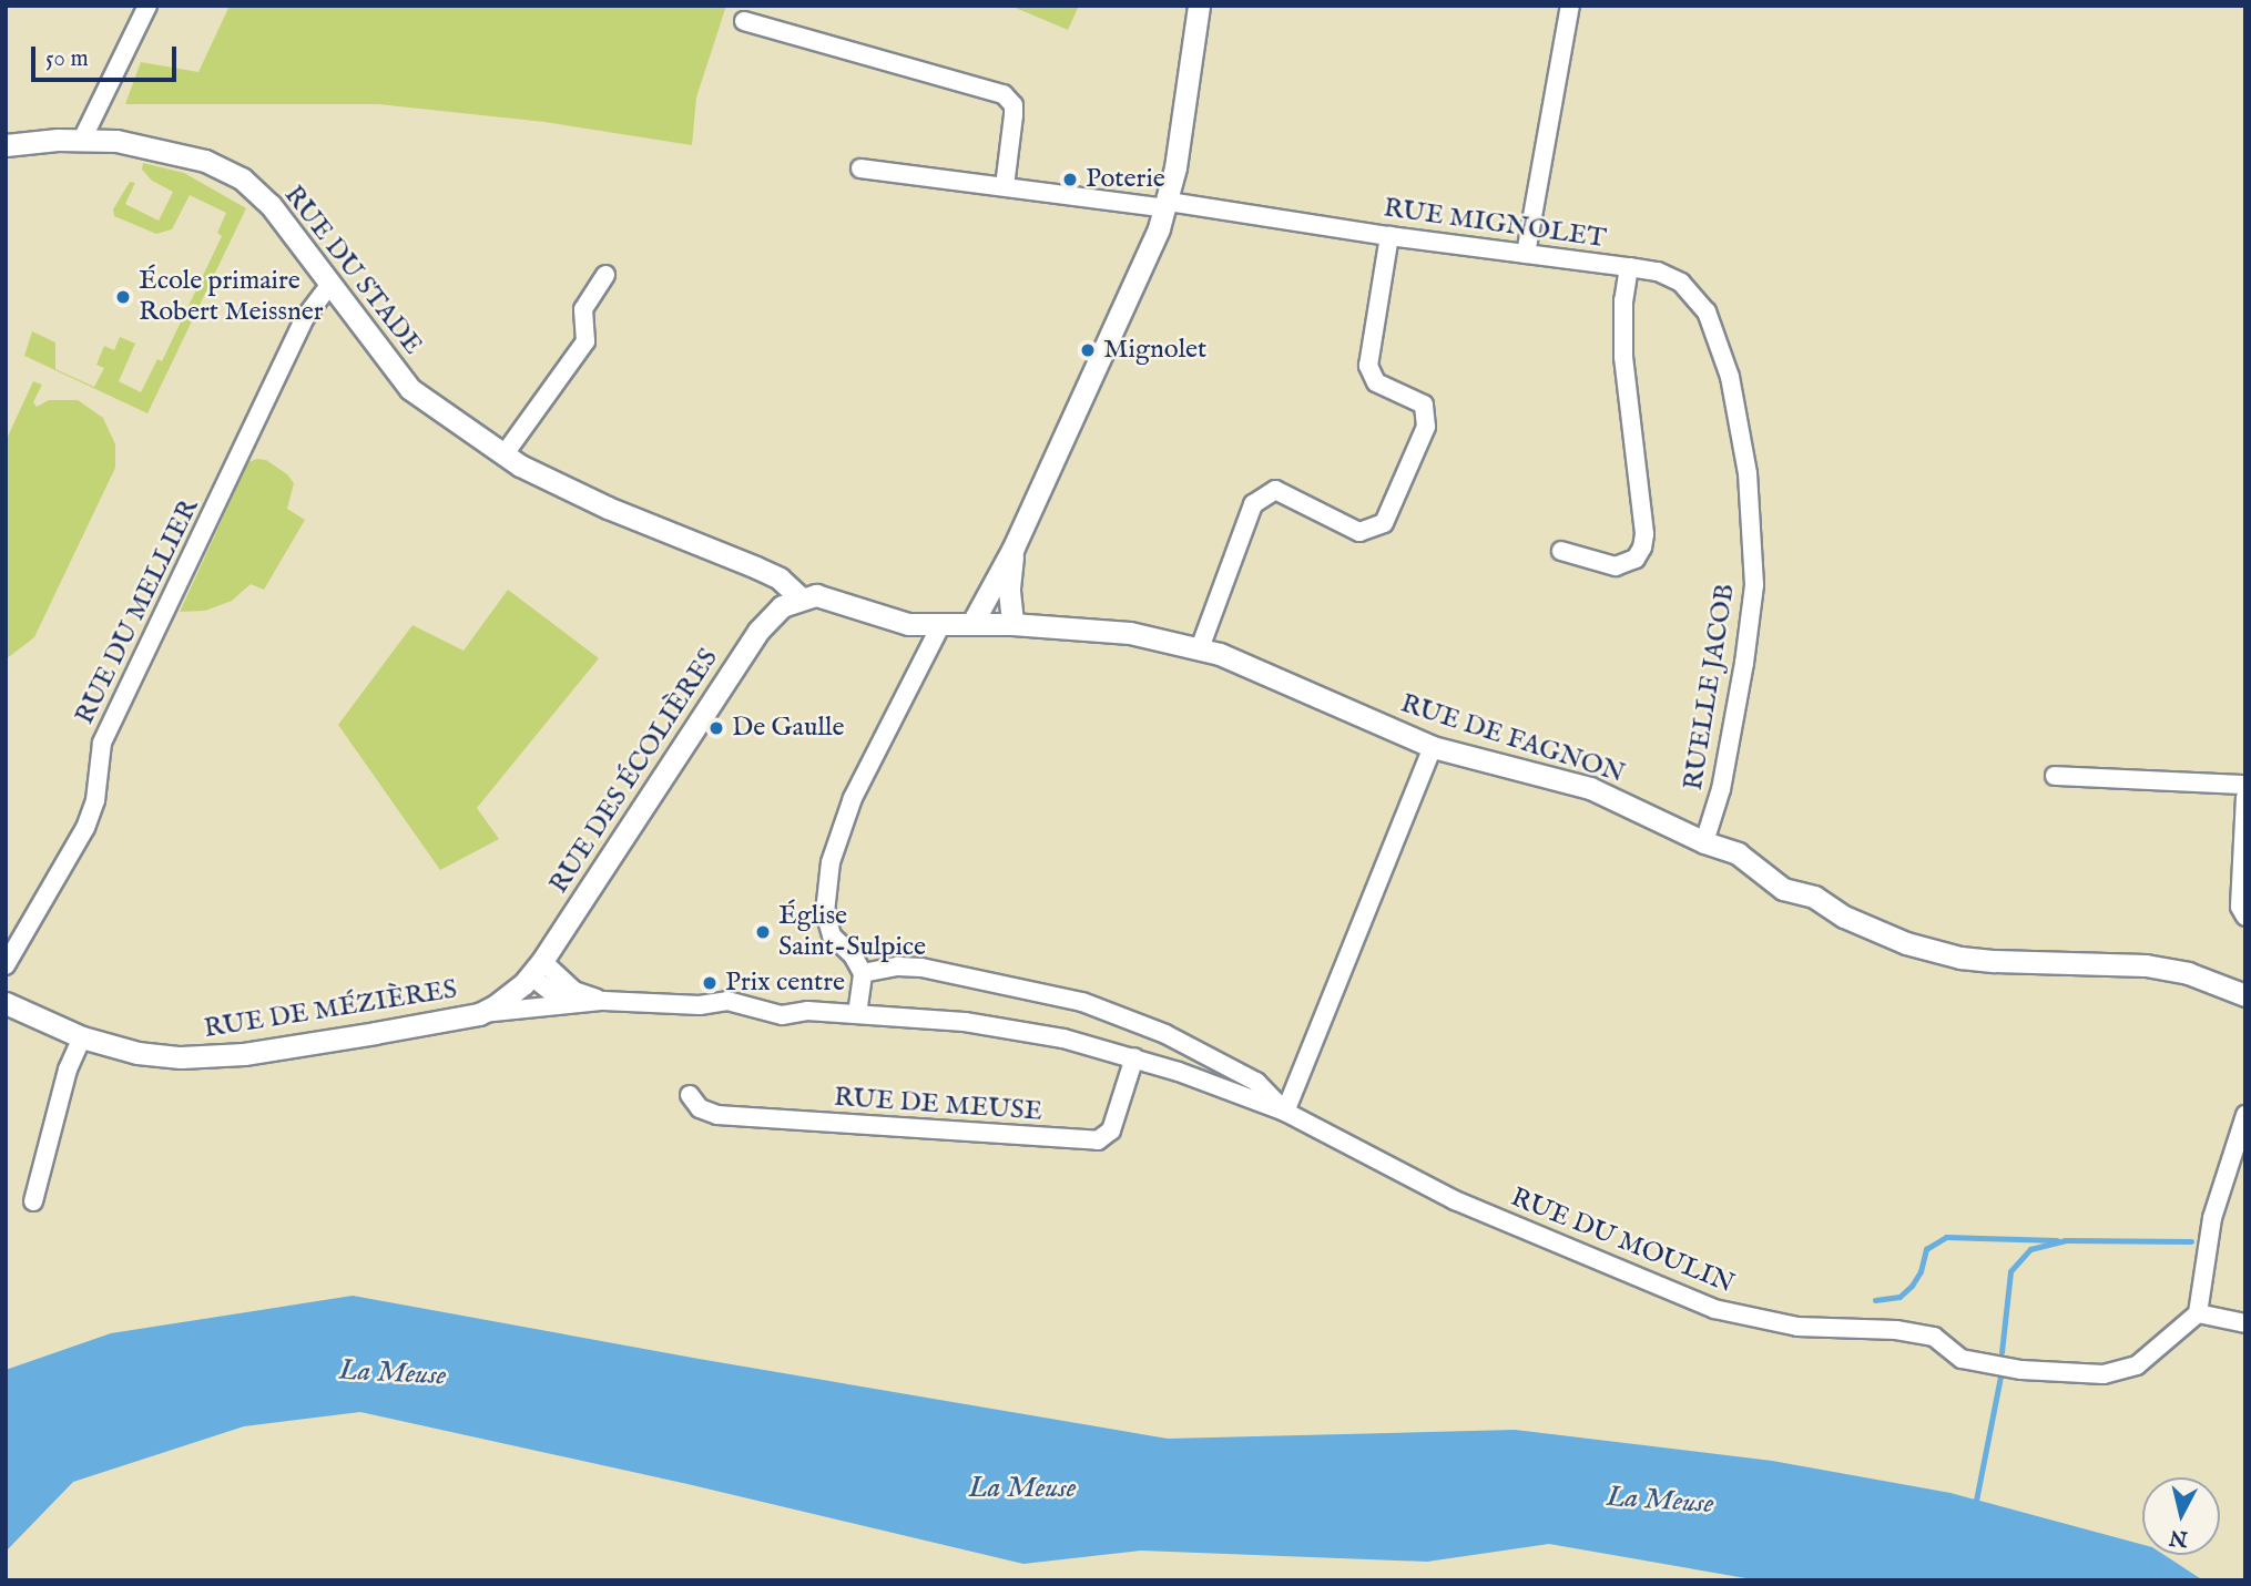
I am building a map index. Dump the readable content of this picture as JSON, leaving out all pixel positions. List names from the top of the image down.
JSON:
{
  "streets": {
    "street": [
      "RUE MIGNOLET",
      "RUE DU STADE",
      "RUE DU MELLIER",
      "RUELLE JACOB",
      "RUE DE FAGNON",
      "RUE DES ÉCOLIÈRES",
      "RUE DE MÉZIÈRES",
      "RUE DE MEUSE",
      "RUE DU MOULIN"
    ]
  },
  "crossings": [
    ["RUE MIGNOLET", "RUELLE JACOB"],
    ["RUE DU STADE", "RUE DU MELLIER"],
    ["RUE DU STADE", "RUE DES ÉCOLIÈRES"],
    ["RUELLE JACOB", "RUE DE FAGNON"],
    ["RUE DES ÉCOLIÈRES", "RUE DE MÉZIÈRES"],
    ["RUE DES ÉCOLIÈRES", "RUE DU MOULIN"],
    ["RUE DE MÉZIÈRES", "RUE DU MOULIN"],
    ["RUE DE MEUSE", "RUE DU MOULIN"]
  ],
  "water": ["La Meuse"],
  "places": [
    "Poterie",
    "École primaire Robert Meissner",
    "Mignolet",
    "De Gaulle",
    "Église Saint-Sulpice",
    "Prix centre"
  ],
  "scale_bar": "50 m",
  "north": "bottom"
}
